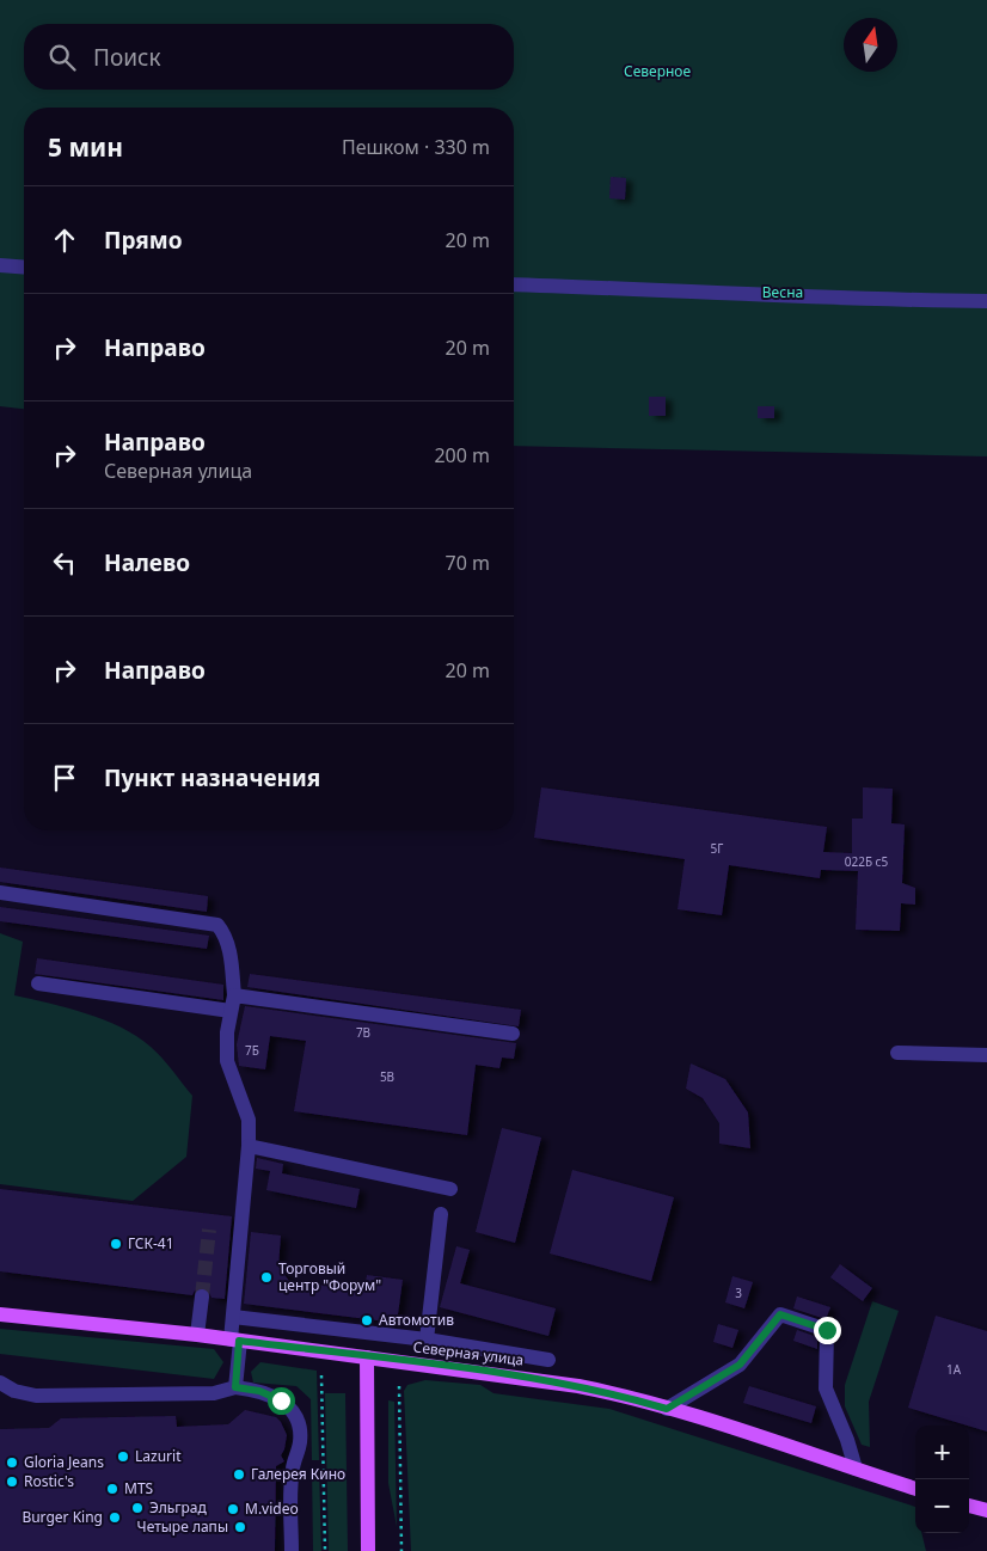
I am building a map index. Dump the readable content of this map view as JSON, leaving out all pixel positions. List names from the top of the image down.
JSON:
{
  "streets": {
    "main road": ["Северная улица"]
  },
  "parks": ["Северное", "Весна"],
  "places": [
    "ГСК-41",
    "Торговый центр \"Форум\"",
    "Автомотив",
    "Lazurit",
    "Gloria Jeans",
    "Галерея Кино",
    "Rostic's",
    "MTS",
    "Эльград",
    "M.video",
    "Burger King",
    "Четыре лапы"
  ],
  "house_numbers": [
    "5Г",
    "022Б с5",
    "7В",
    "7Б",
    "5В",
    "3",
    "1А"
  ],
  "north": "top",
  "page": {
    "search": "Поиск",
    "heading": ["5 мин", "Пешком · 330 m"],
    "list": [
      ["Прямо", "20 m"],
      ["Направо", "20 m"],
      ["Направо", "Северная улица", "200 m"],
      ["Налево", "70 m"],
      ["Направо", "20 m"],
      "Пункт назначения"
    ],
    "map_buttons": ["+", "−"]
  }
}
